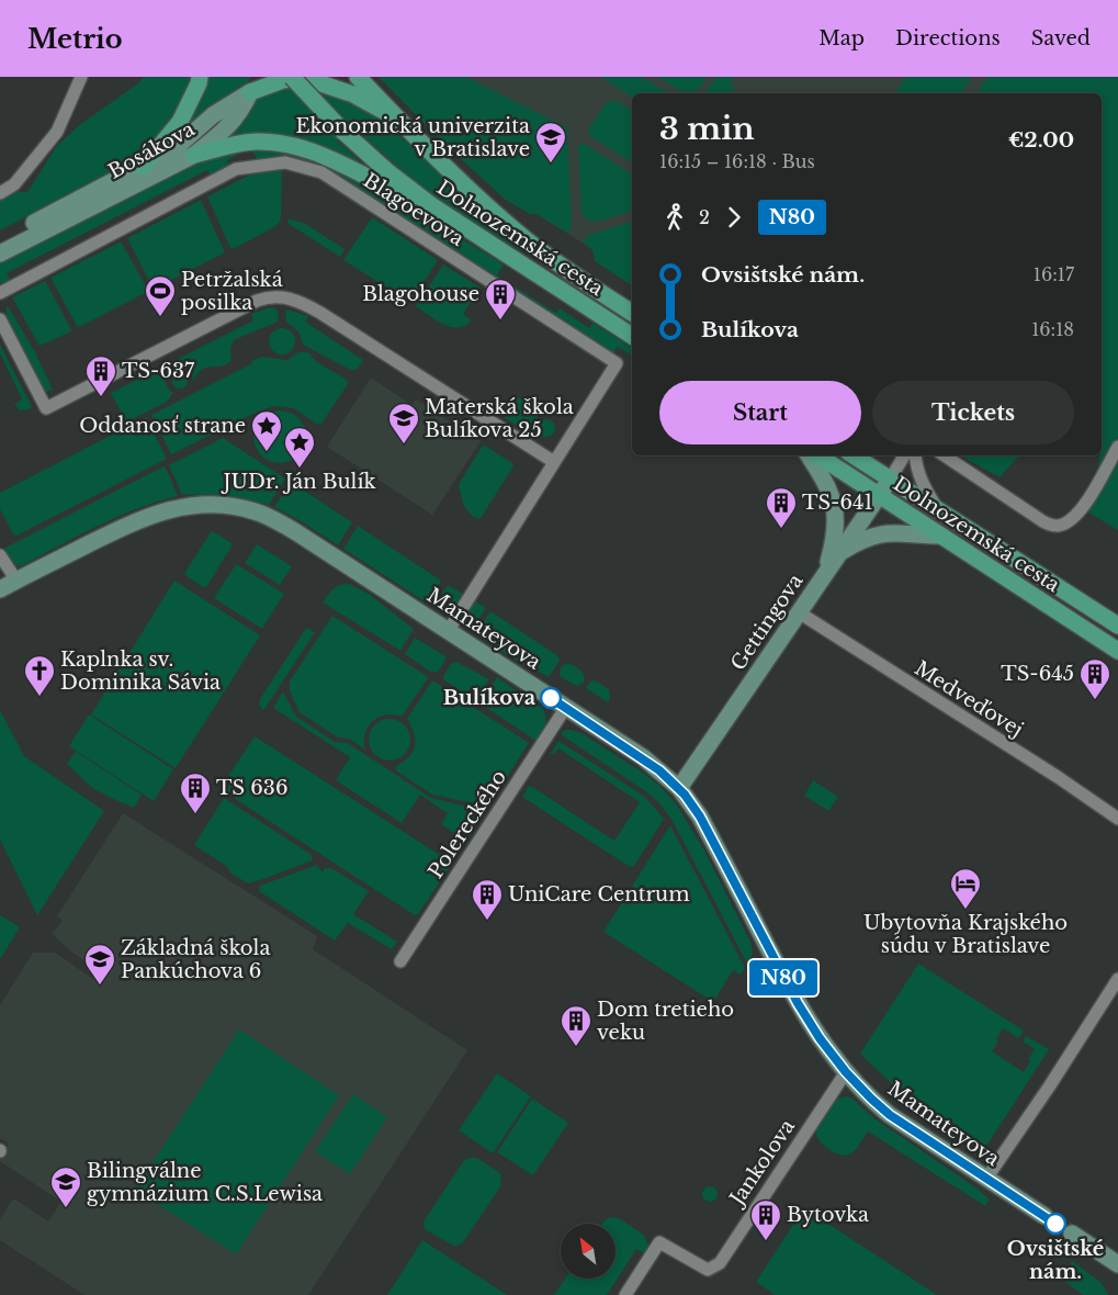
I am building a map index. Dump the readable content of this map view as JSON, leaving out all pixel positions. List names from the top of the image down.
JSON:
{
  "streets": {
    "main road": ["Dolnozemská cesta"],
    "street": [
      "Bosákova",
      "Blagoevova",
      "Gettingova",
      "Mamateyova",
      "Medveďovej",
      "Polereckého",
      "Jankolova"
    ]
  },
  "crossings": [
    ["Dolnozemská cesta", "Gettingova"],
    ["Gettingova", "Mamateyova"],
    ["Gettingova", "Medveďovej"],
    ["Mamateyova", "Polereckého"],
    ["Mamateyova", "Jankolova"]
  ],
  "places": {
    "school or university": [
      "Ekonomická univerzita v Bratislave",
      "Materská škola Bulíkova 25",
      "Základná škola Pankúchova 6",
      "Bilingválne gymnázium C.S.Lewisa"
    ],
    "sports": ["Petržalská posilka"],
    "building": [
      "Blagohouse",
      "TS-637",
      "TS-641",
      "TS-645",
      "TS 636",
      "UniCare Centrum",
      "Dom tretieho veku",
      "Bytovka"
    ],
    "place": ["Oddanosť strane", "JUDr. Ján Bulík"],
    "church": ["Kaplnka sv. Dominika Sávia"],
    "other": ["Bulíkova", "Ovsištské nám."],
    "hotel": ["Ubytovňa Krajského súdu v Bratislave"]
  },
  "lines": ["bus line N80"],
  "north": "top left",
  "page": {
    "header": "Metrio",
    "nav": ["Map", "Directions", "Saved"],
    "on_map": "N80",
    "heading": ["3 min", "16:15 – 16:18 · Bus", "€2.00"],
    "legs": ["2", "N80"],
    "list": [
      {
        "name": "Ovsištské nám.",
        "value": "16:17"
      },
      {
        "name": "Bulíkova",
        "value": "16:18"
      }
    ],
    "buttons": ["Start", "Tickets"]
  }
}
